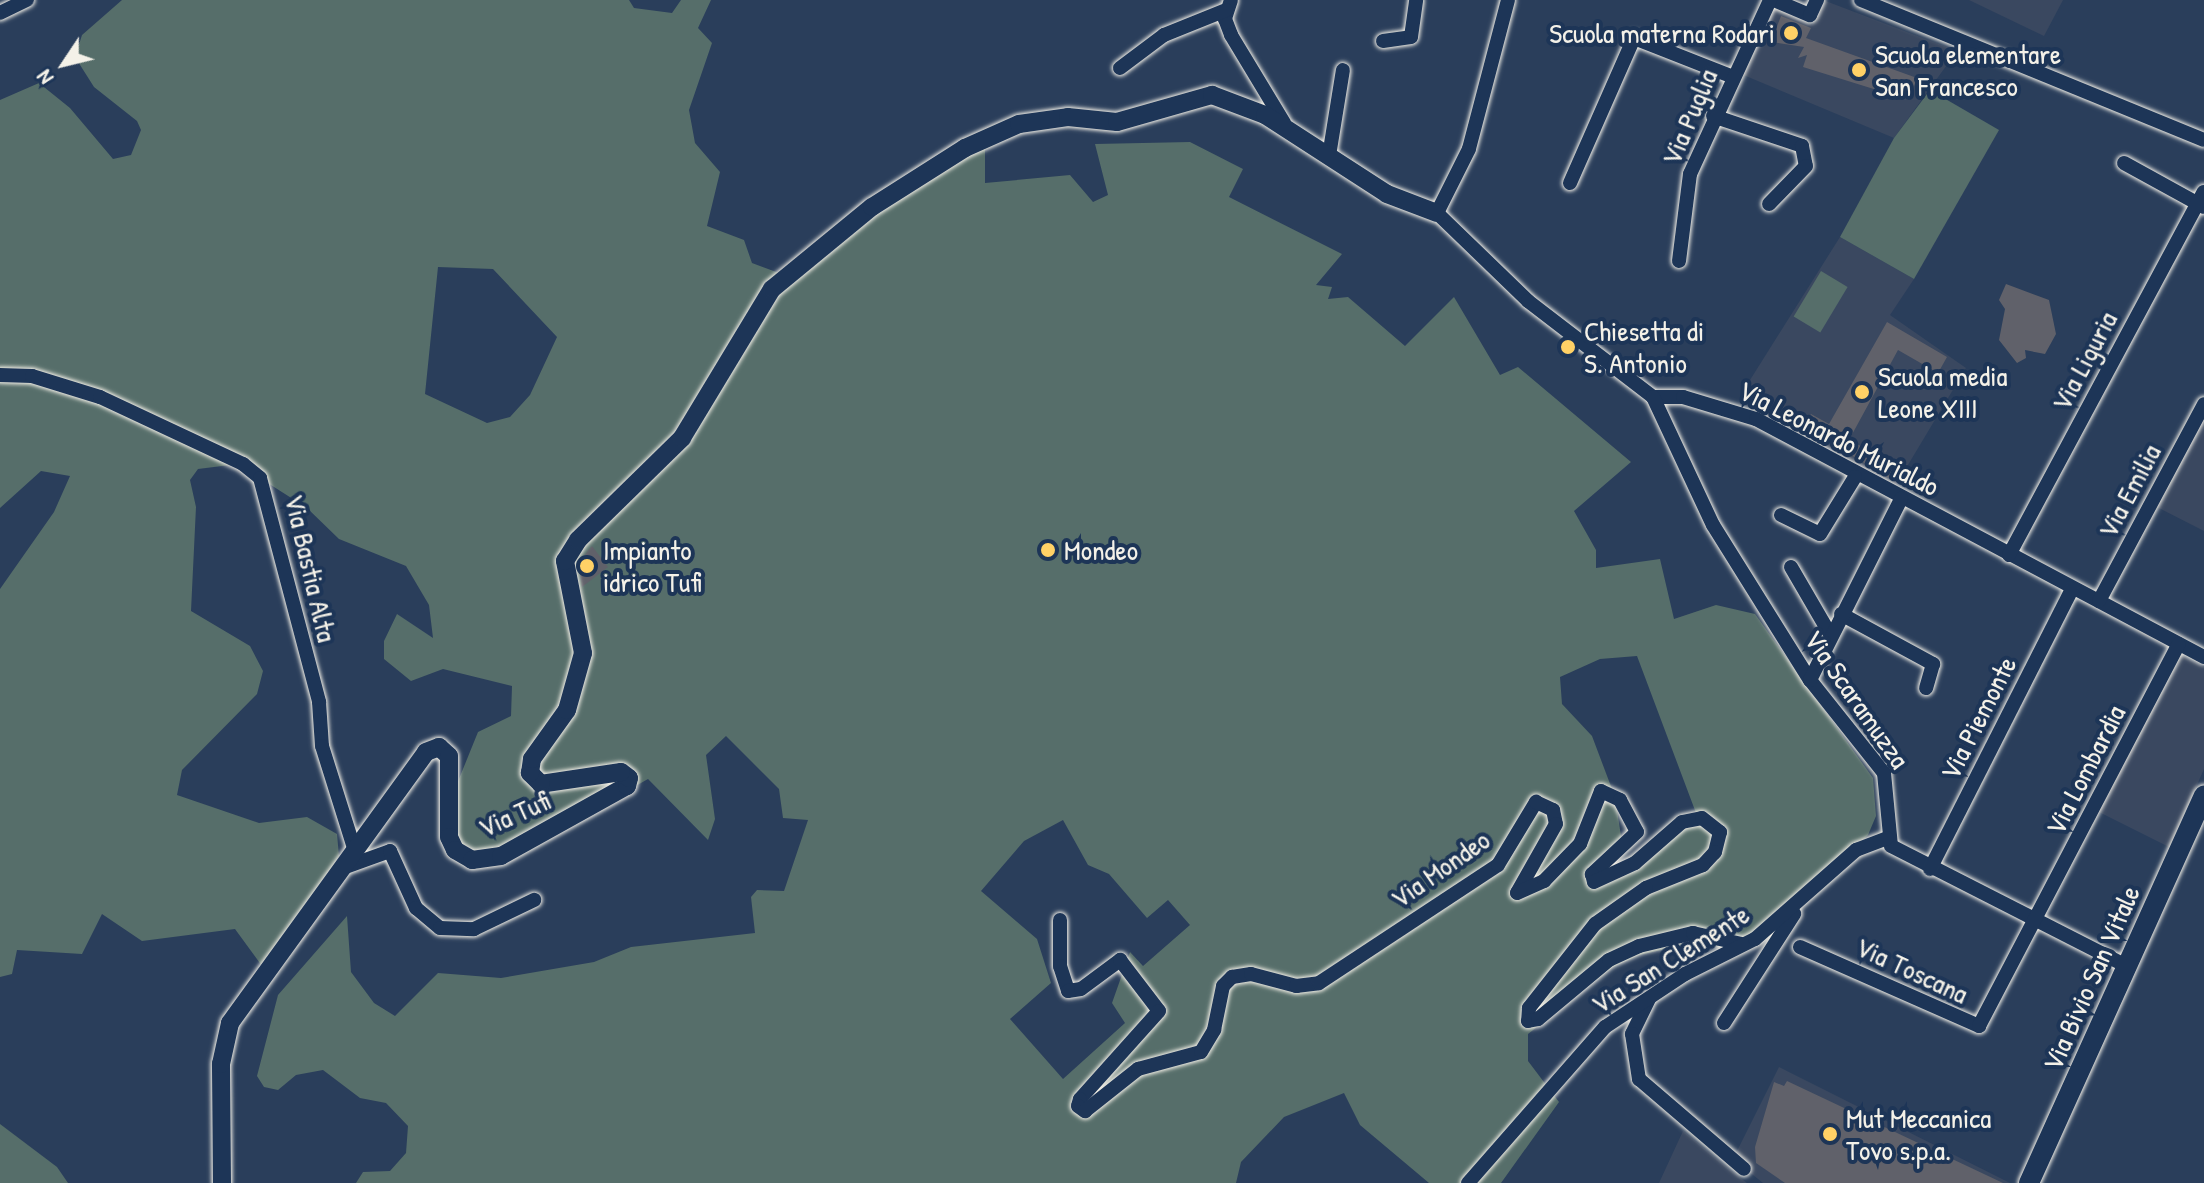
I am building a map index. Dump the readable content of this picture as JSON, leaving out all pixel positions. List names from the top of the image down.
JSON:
{
  "streets": {
    "main road": ["Via Bivio San Vitale"],
    "street": [
      "Via Puglia",
      "Via Liguria",
      "Via Leonardo Murialdo",
      "Via Emilia",
      "Via Bastia Alta",
      "Via Scaramuzza",
      "Via Piemonte",
      "Via Lombardia",
      "Via Tufi",
      "Via Mondeo",
      "Via San Clemente",
      "Via Toscana"
    ]
  },
  "crossings": [
    ["Via Liguria", "Via Leonardo Murialdo"],
    ["Via Leonardo Murialdo", "Via Emilia"],
    ["Via Leonardo Murialdo", "Via Scaramuzza"],
    ["Via Leonardo Murialdo", "Via Piemonte"],
    ["Via Leonardo Murialdo", "Via Lombardia"],
    ["Via Bastia Alta", "Via Tufi"],
    ["Via Scaramuzza", "Via San Clemente"],
    ["Via Lombardia", "Via Toscana"],
    ["Via Mondeo", "Via San Clemente"]
  ],
  "places": [
    "Scuola materna Rodari",
    "Scuola elementare San Francesco",
    "Chiesetta di S. Antonio",
    "Scuola media Leone XIII",
    "Mondeo",
    "Impianto idrico Tufi",
    "Mut Meccanica Tovo s.p.a."
  ],
  "north": "bottom left"
}
